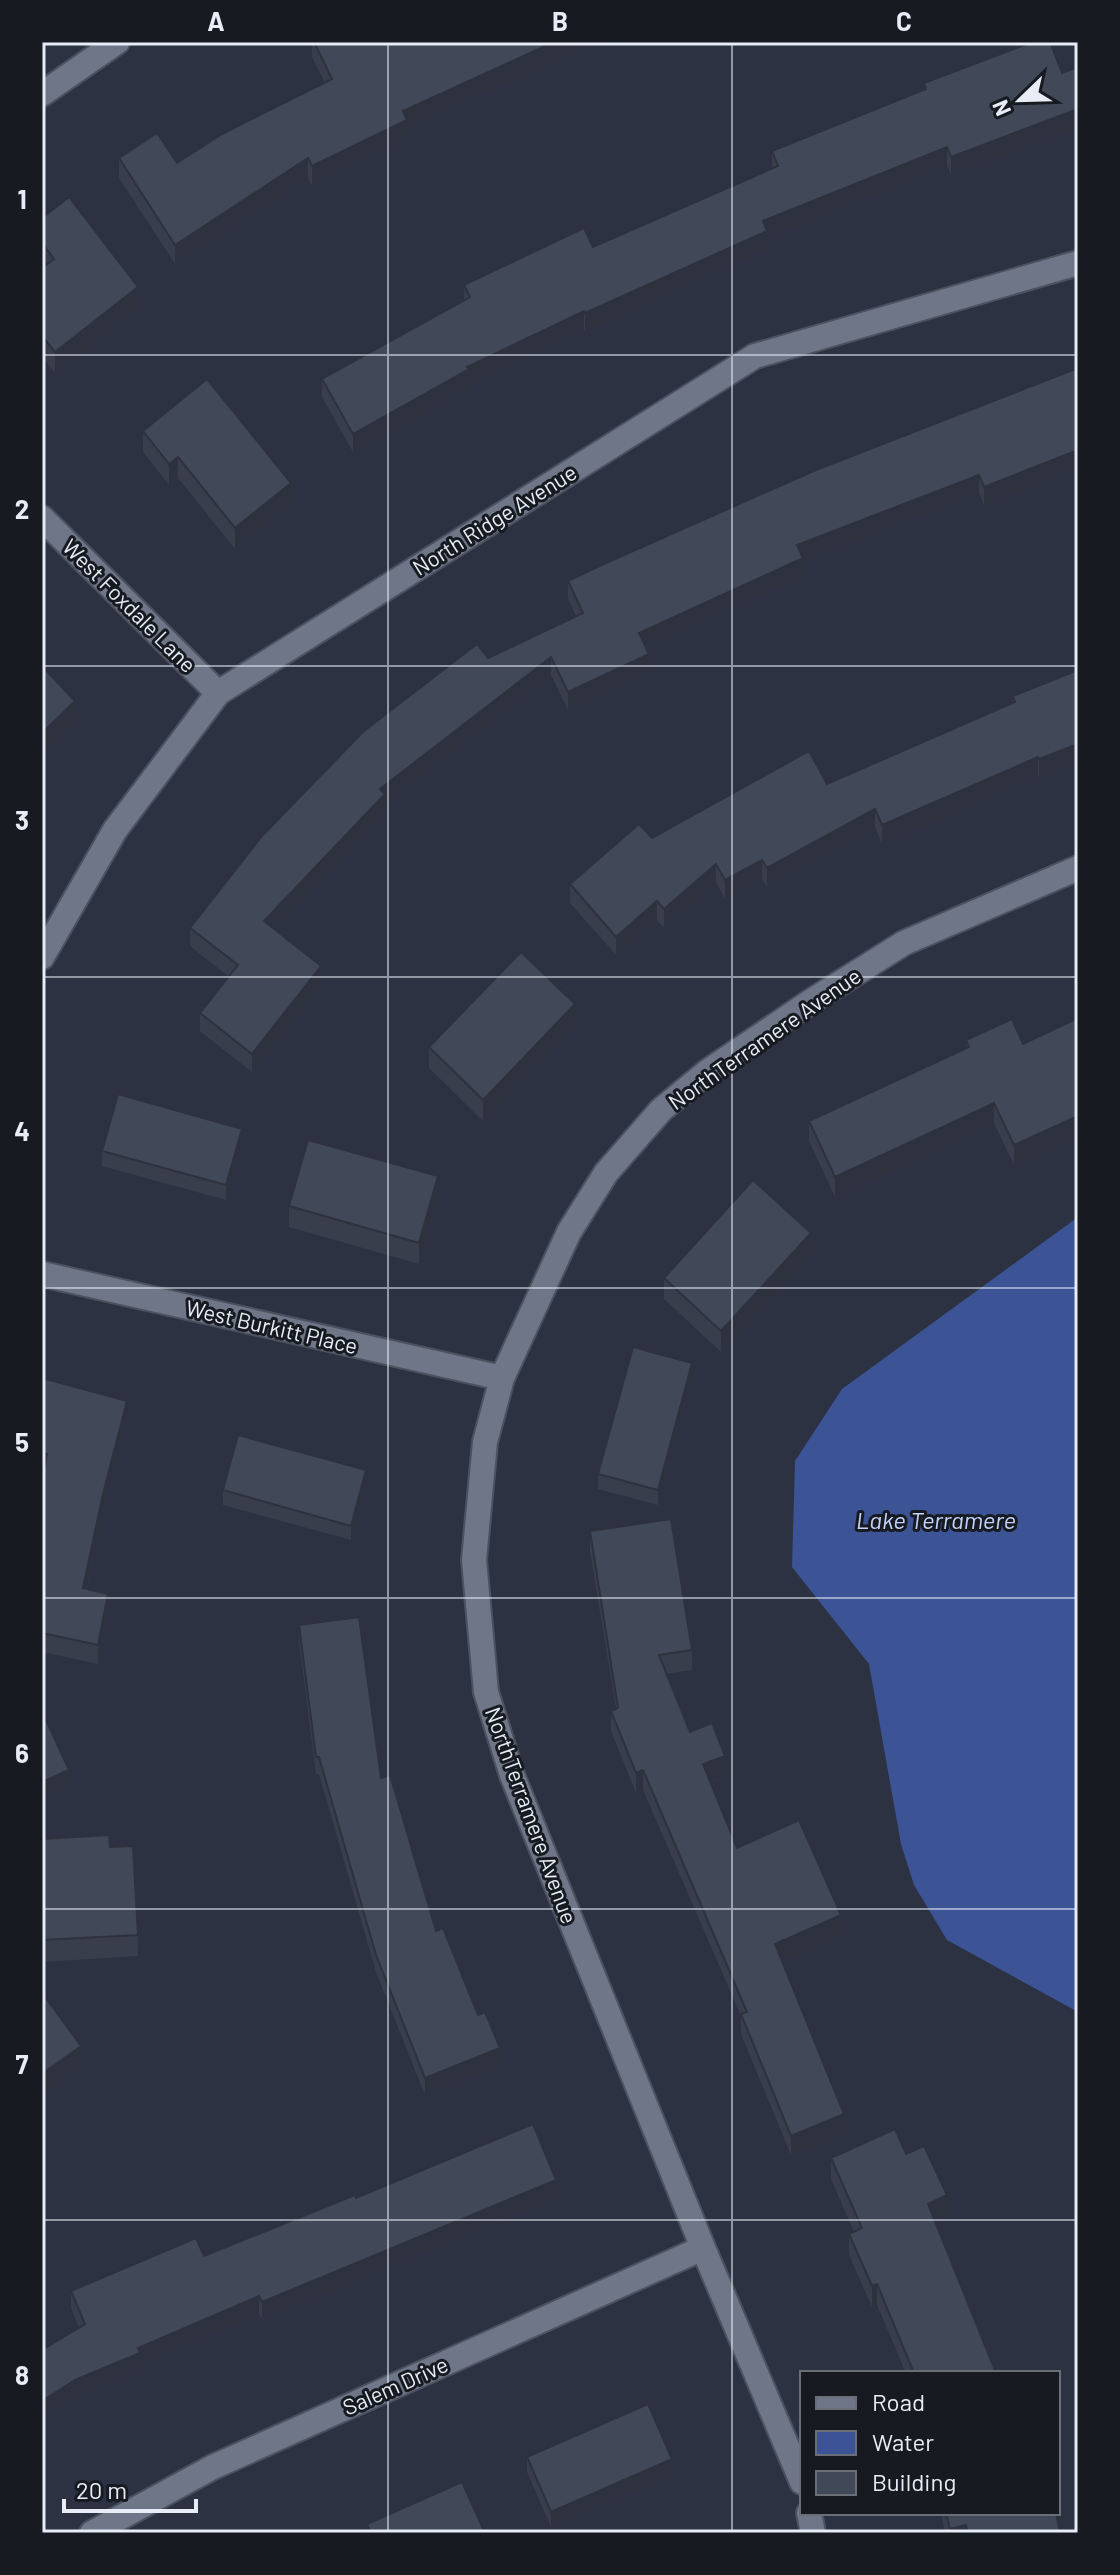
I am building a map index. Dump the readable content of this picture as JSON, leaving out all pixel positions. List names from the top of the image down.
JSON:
{
  "streets": {
    "street": [
      "North Ridge Avenue",
      "West Foxdale Lane",
      "NorthTerramere Avenue",
      "West Burkitt Place",
      "Salem Drive"
    ]
  },
  "crossings": [
    ["North Ridge Avenue", "West Foxdale Lane"],
    ["NorthTerramere Avenue", "West Burkitt Place"],
    ["NorthTerramere Avenue", "Salem Drive"]
  ],
  "water": ["Lake Terramere"],
  "legend": ["Road", "Water", "Building"],
  "scale_bar": "20 m",
  "north": "bottom left",
  "grid": {
    "columns": ["A", "B", "C"],
    "rows": [
      "1",
      "2",
      "3",
      "4",
      "5",
      "6",
      "7",
      "8"
    ]
  }
}
